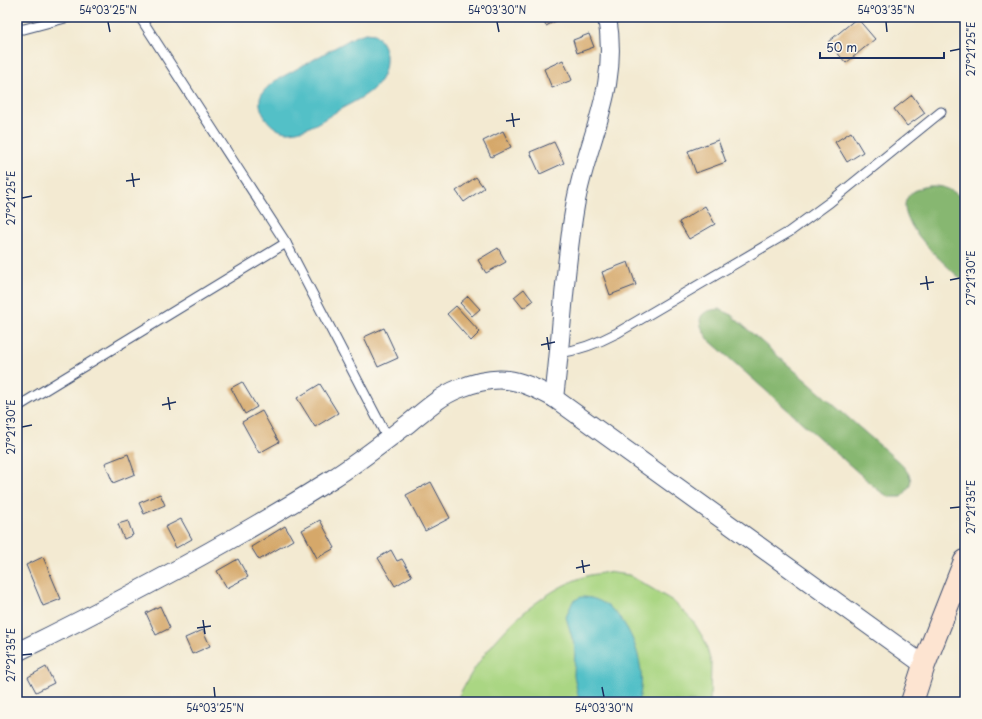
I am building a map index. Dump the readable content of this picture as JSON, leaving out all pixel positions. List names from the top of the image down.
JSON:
{
  "scale_bar": "50 m",
  "coordinates": [
    "54°03'25\"N",
    "54°03'30\"N",
    "54°03'35\"N",
    "27°21'25\"E",
    "27°21'30\"E",
    "27°21'35\"E"
  ]
}
